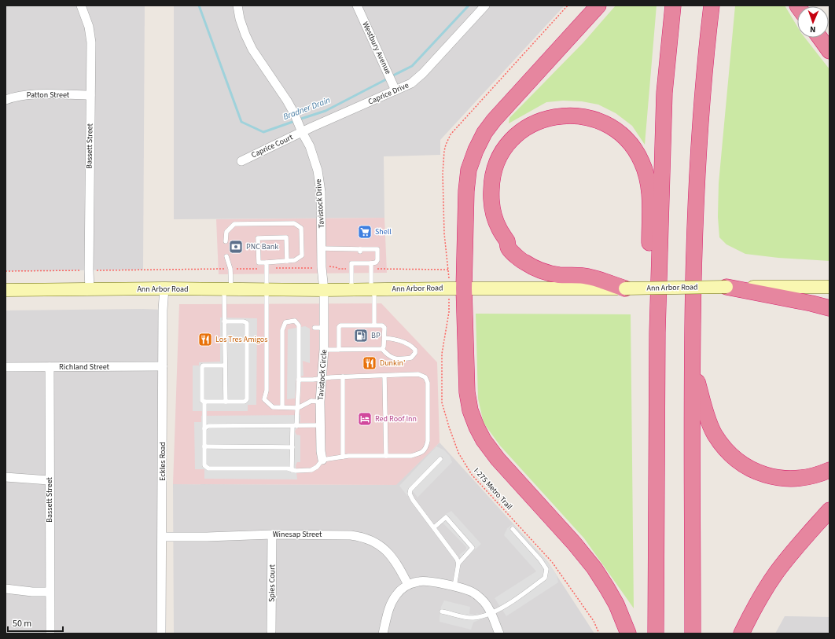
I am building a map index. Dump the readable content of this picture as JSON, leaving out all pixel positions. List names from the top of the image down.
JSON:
{
  "streets": {
    "main road": ["Ann Arbor Road"],
    "street": [
      "Westbury Avenue",
      "Caprice Drive",
      "Patton Street",
      "Bassett Street",
      "Caprice Court",
      "Tavistock Drive",
      "Richland Street",
      "Tavistock Circle",
      "Eckles Road",
      "Winesap Street",
      "Spies Court"
    ],
    "path": ["I-275 Metro Trail"]
  },
  "crossings": [
    ["Westbury Avenue", "Caprice Drive"],
    ["Caprice Drive", "Caprice Court"],
    ["Caprice Drive", "Tavistock Drive"],
    ["Patton Street", "Bassett Street"],
    ["Bassett Street", "Ann Arbor Road"],
    ["Bassett Street", "Richland Street"],
    ["Caprice Court", "Tavistock Drive"],
    ["Tavistock Drive", "Ann Arbor Road"],
    ["Tavistock Drive", "Tavistock Circle"],
    ["Ann Arbor Road", "Tavistock Circle"],
    ["Ann Arbor Road", "Eckles Road"],
    ["Richland Street", "Eckles Road"],
    ["Eckles Road", "Winesap Street"],
    ["Winesap Street", "Spies Court"]
  ],
  "water": ["Bradner Drain"],
  "places": {
    "supermarket": ["Shell"],
    "bank": ["PNC Bank"],
    "fuel station": ["BP"],
    "restaurant": ["Los Tres Amigos", "Dunkin'"],
    "hotel": ["Red Roof Inn"]
  },
  "scale_bar": "50 m",
  "north": "bottom"
}
